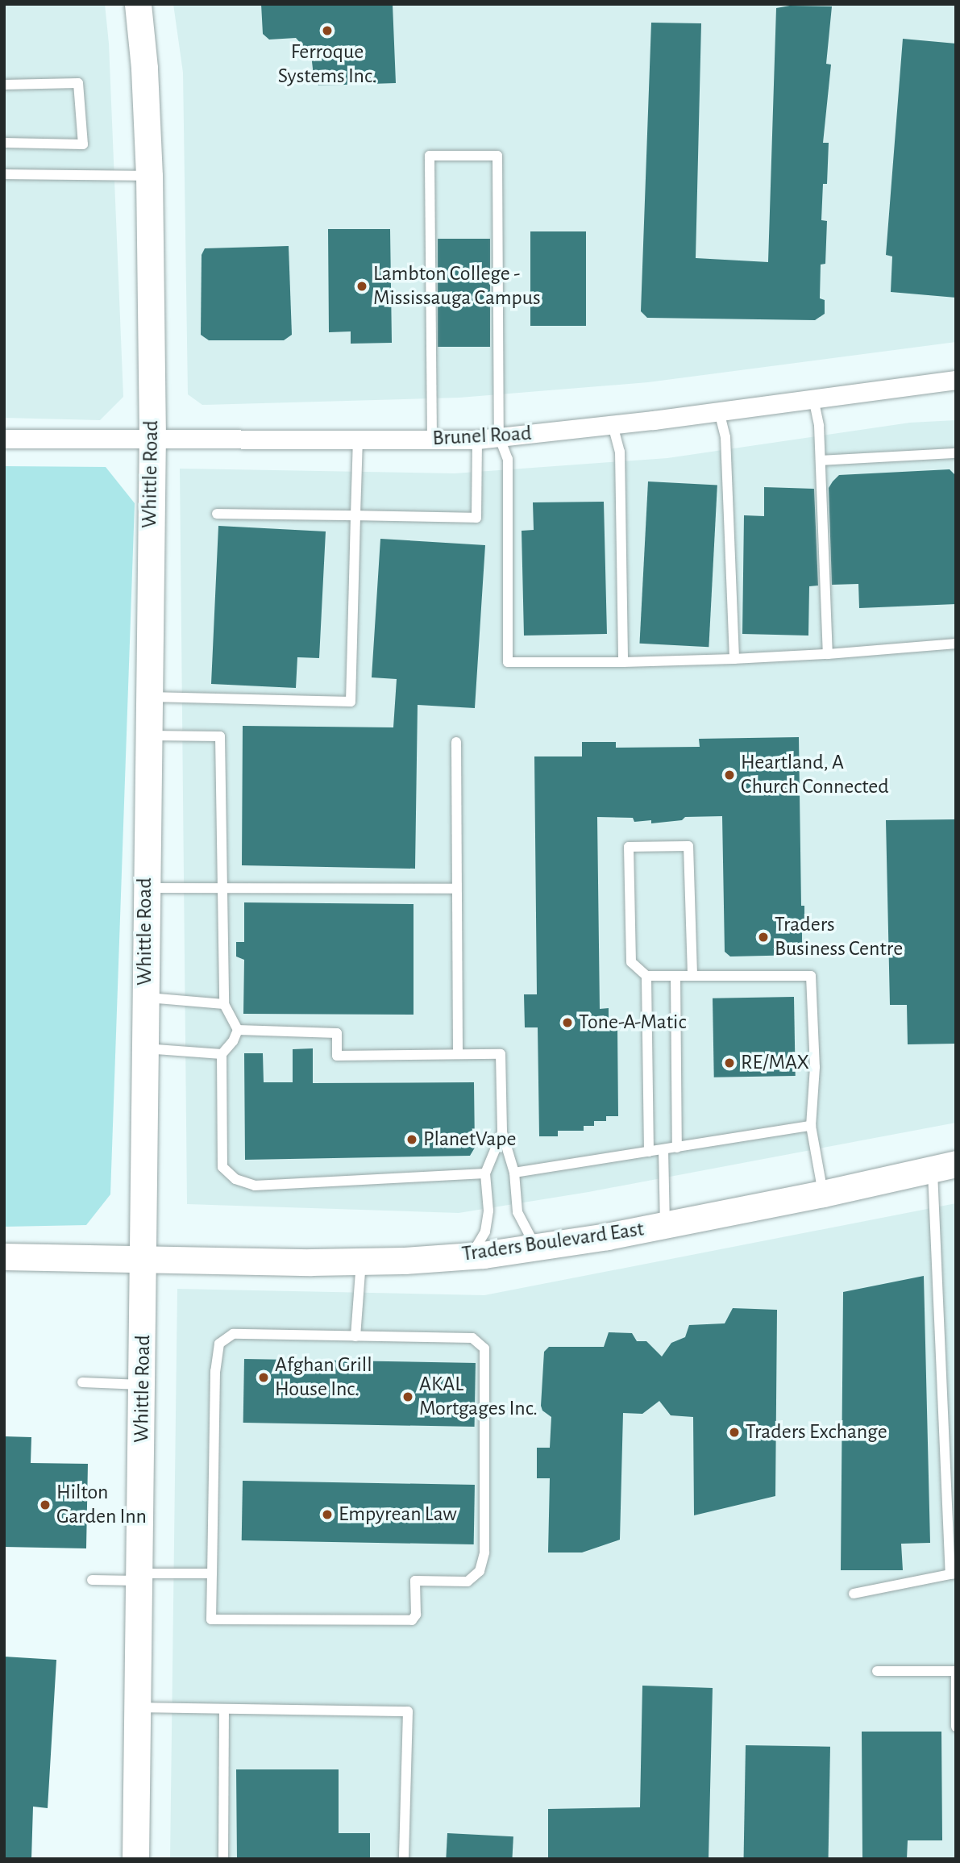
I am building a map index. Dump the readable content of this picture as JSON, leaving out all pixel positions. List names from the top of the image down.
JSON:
{
  "streets": {
    "street": ["Brunel Road", "Whittle Road", "Traders Boulevard East"]
  },
  "crossings": [
    ["Brunel Road", "Whittle Road"],
    ["Whittle Road", "Traders Boulevard East"]
  ],
  "places": [
    "Ferroque Systems Inc.",
    "Lambton College - Mississauga Campus",
    "Heartland, A Church Connected",
    "Traders Business Centre",
    "Tone-A-Matic",
    "RE/MAX",
    "PlanetVape",
    "Afghan Grill House Inc.",
    "AKAL Mortgages Inc.",
    "Traders Exchange",
    "Hilton Garden Inn",
    "Empyrean Law"
  ]
}
